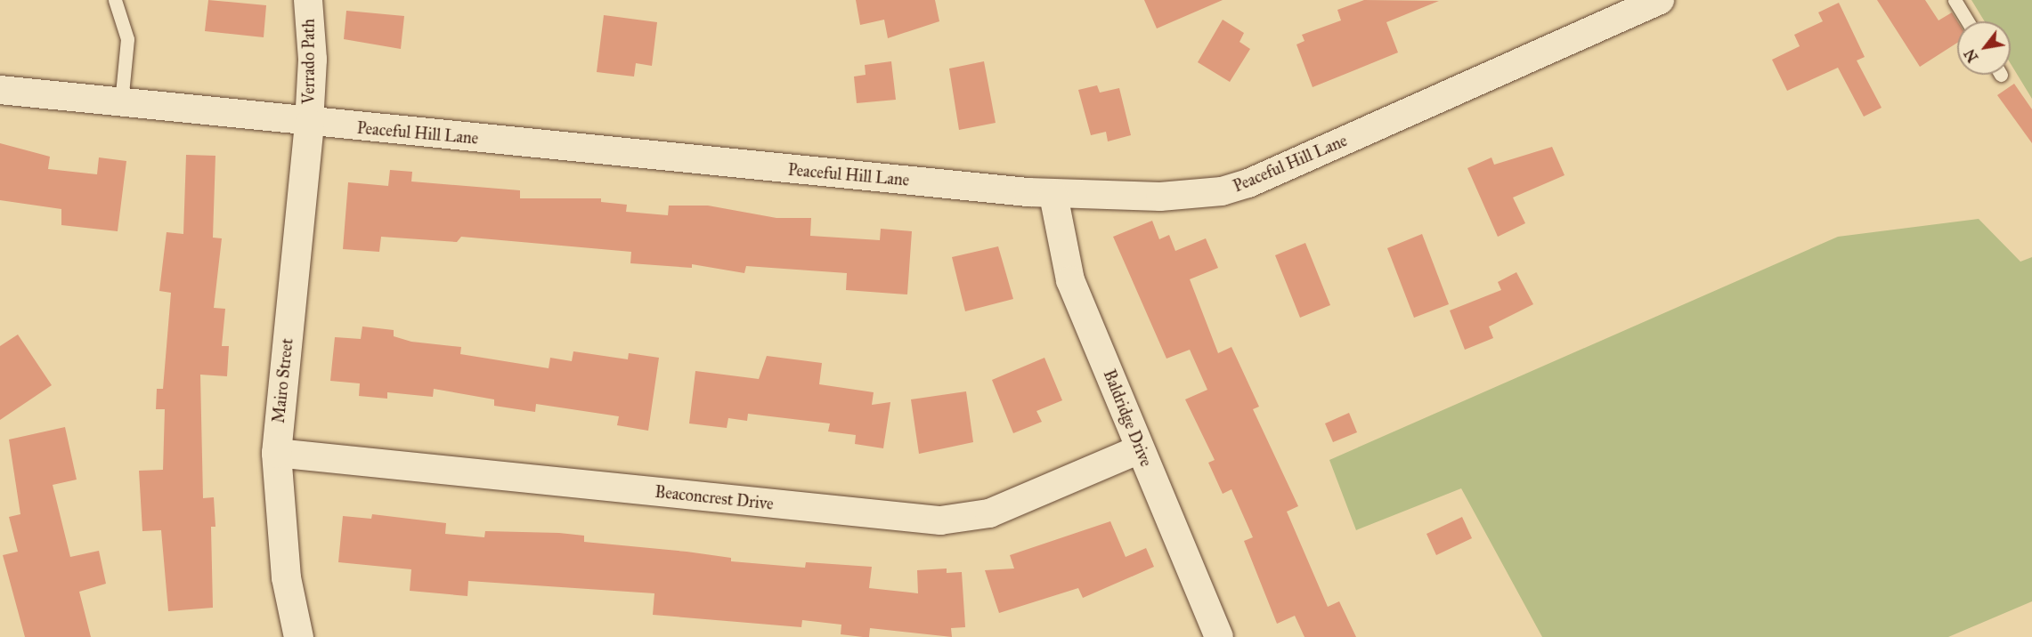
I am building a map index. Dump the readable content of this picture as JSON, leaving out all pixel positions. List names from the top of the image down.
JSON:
{
  "streets": {
    "street": [
      "Verrado Path",
      "Peaceful Hill Lane",
      "Mairo Street",
      "Baldridge Drive",
      "Beaconcrest Drive"
    ]
  },
  "crossings": [
    ["Verrado Path", "Peaceful Hill Lane"],
    ["Verrado Path", "Mairo Street"],
    ["Peaceful Hill Lane", "Mairo Street"],
    ["Peaceful Hill Lane", "Baldridge Drive"],
    ["Mairo Street", "Beaconcrest Drive"],
    ["Baldridge Drive", "Beaconcrest Drive"]
  ],
  "north": "bottom left"
}
